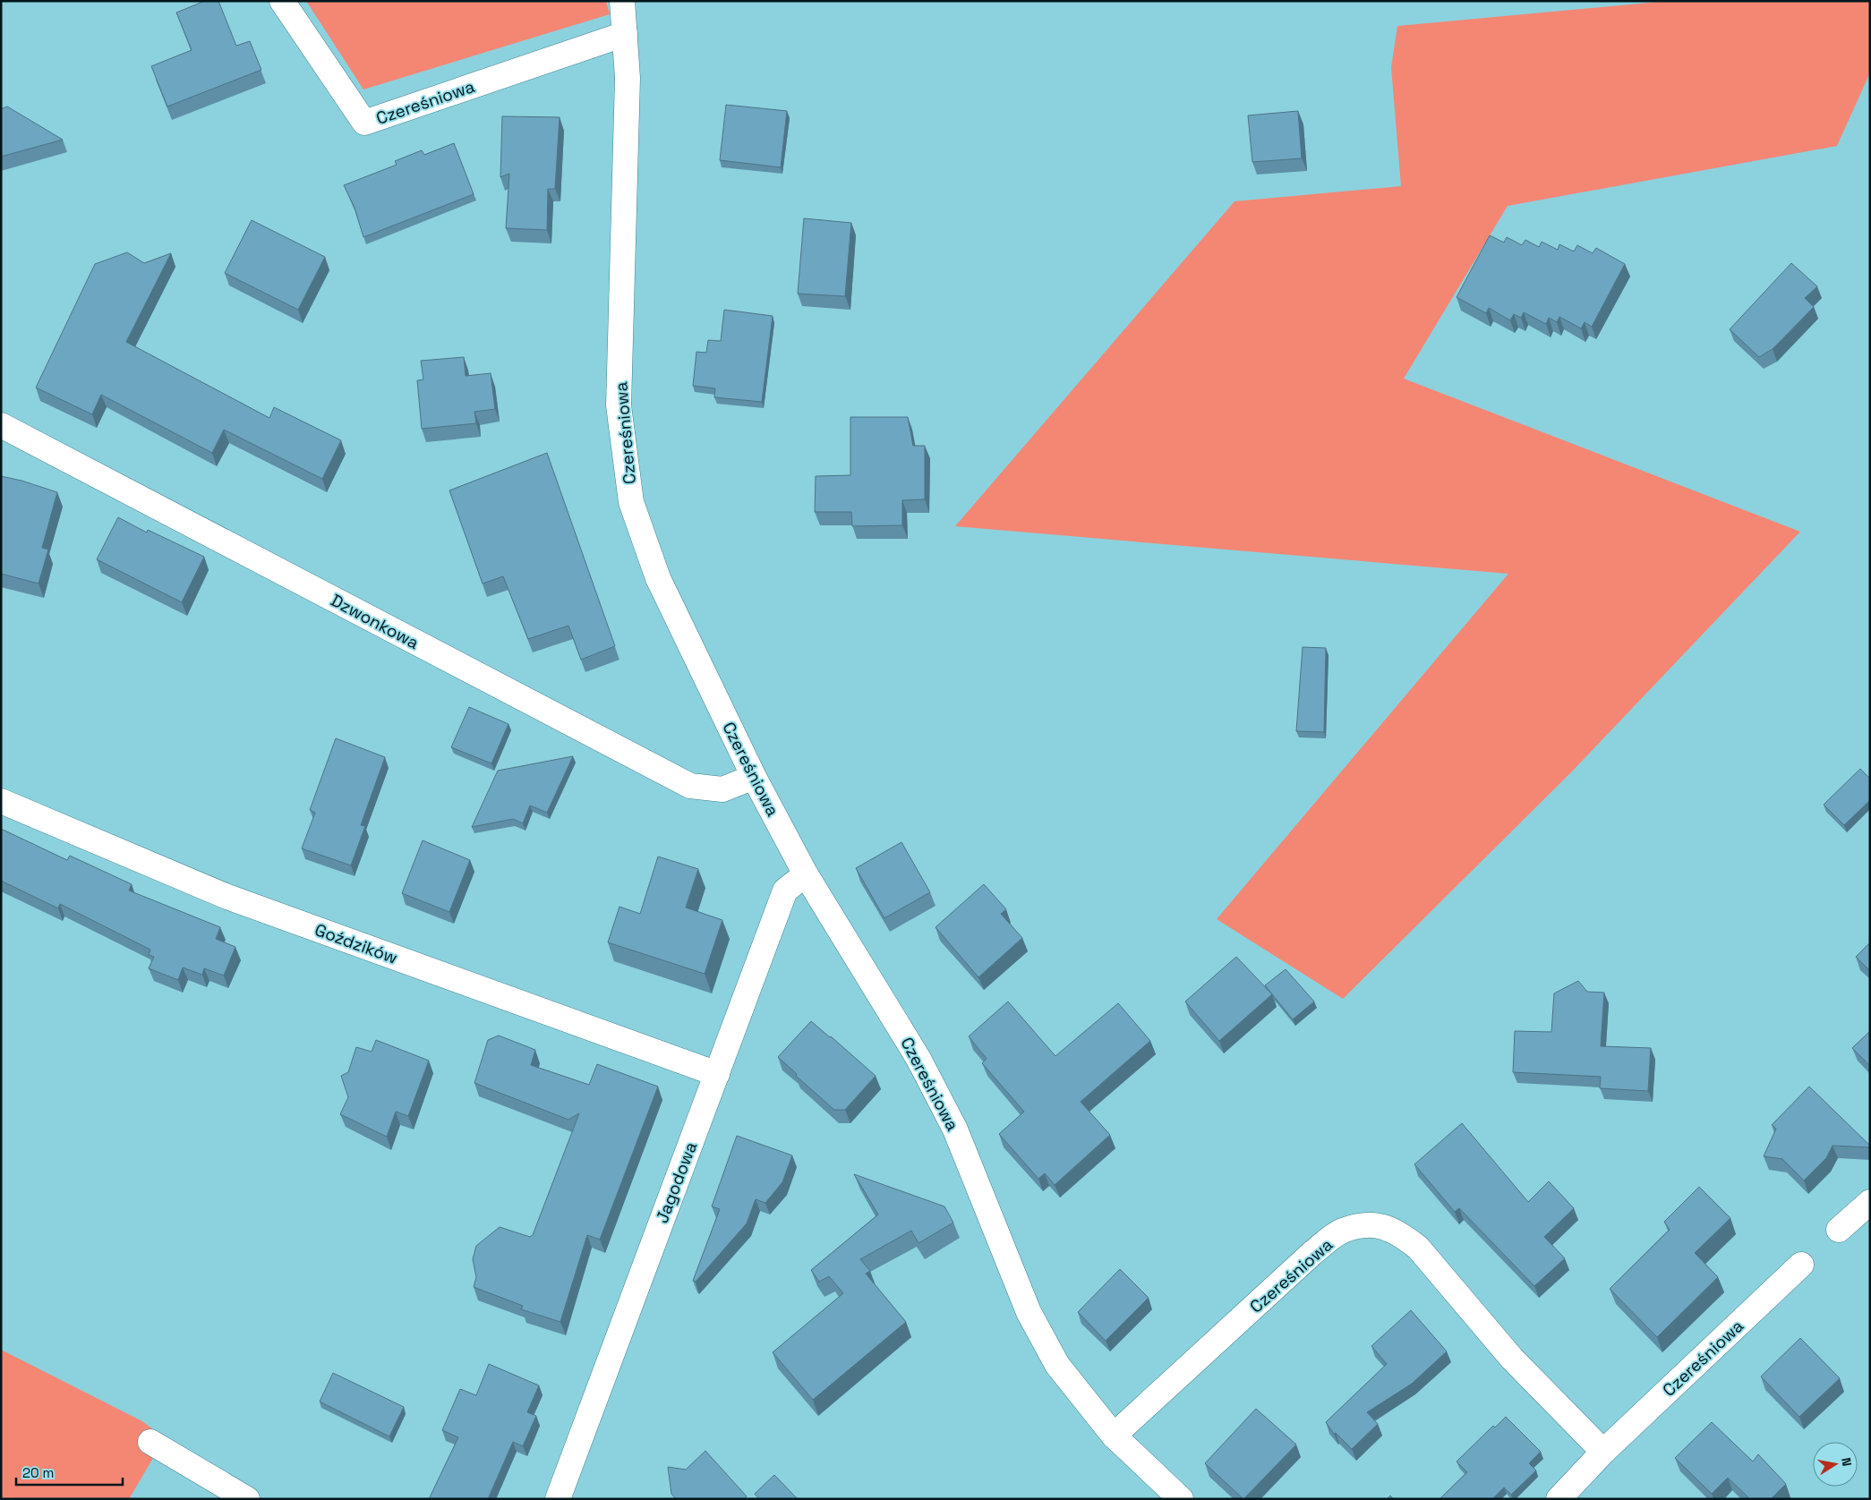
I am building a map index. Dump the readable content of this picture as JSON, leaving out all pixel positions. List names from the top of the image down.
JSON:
{
  "streets": {
    "street": [
      "Czereśniowa",
      "Dzwonkowa",
      "Goździków",
      "Jagodowa"
    ]
  },
  "crossings": [
    ["Czereśniowa", "Dzwonkowa"],
    ["Czereśniowa", "Jagodowa"],
    ["Goździków", "Jagodowa"]
  ],
  "scale_bar": "20 m",
  "north": "right"
}
